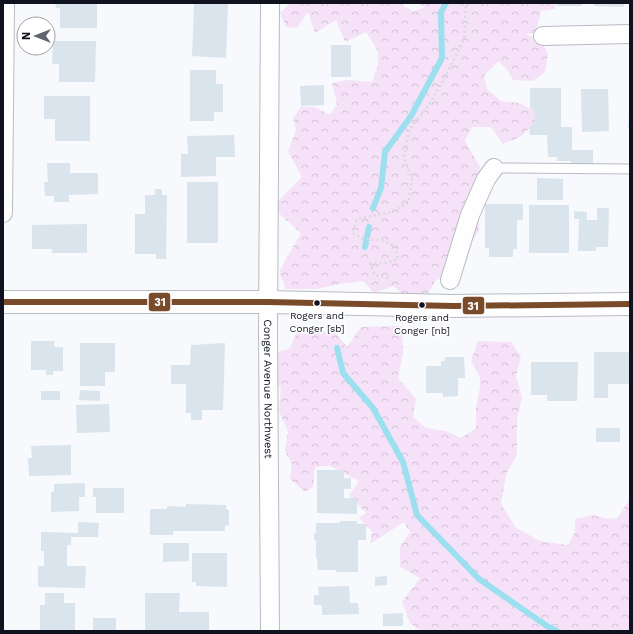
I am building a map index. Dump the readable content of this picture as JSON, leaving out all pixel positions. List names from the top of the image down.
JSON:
{
  "streets": {
    "street": ["Conger Avenue Northwest"]
  },
  "places": ["Rogers and Conger [sb]", "Rogers and Conger [nb]"],
  "lines": ["transit line 31"],
  "north": "left"
}
